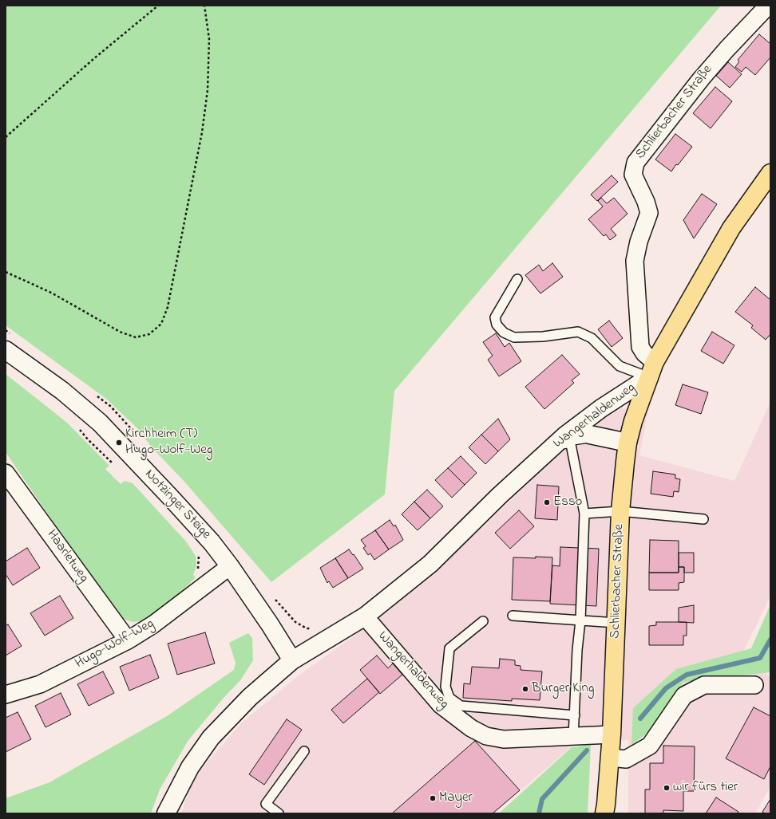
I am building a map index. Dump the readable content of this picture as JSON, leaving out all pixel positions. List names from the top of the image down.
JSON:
{
  "streets": {
    "main road": ["Schlierbacher Straße", "Wangerhaldenweg", "Notzinger Steige"],
    "street": ["Haarletweg", "Hugo-Wolf-Weg"]
  },
  "crossings": [
    ["Schlierbacher Straße", "Wangerhaldenweg"],
    ["Wangerhaldenweg", "Notzinger Steige"],
    ["Notzinger Steige", "Hugo-Wolf-Weg"],
    ["Haarletweg", "Hugo-Wolf-Weg"]
  ],
  "places": [
    "Kirchheim (T) Hugo-Wolf-Weg",
    "Esso",
    "Burger King",
    "wir fürs tier",
    "Mayer"
  ]
}
